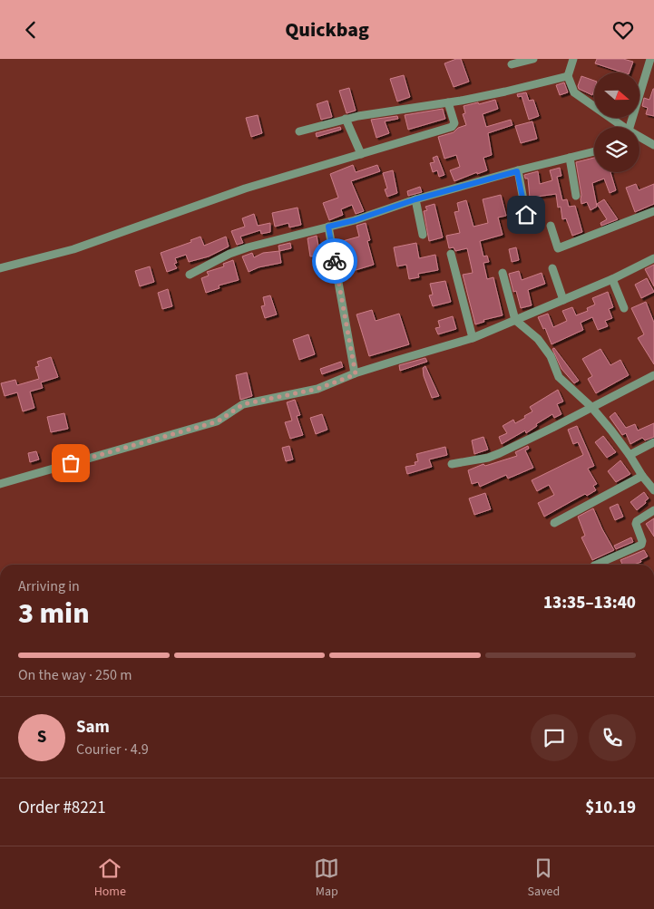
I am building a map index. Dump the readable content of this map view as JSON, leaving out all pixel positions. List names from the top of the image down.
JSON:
{
  "north": "right",
  "page": {
    "header": "Quickbag",
    "heading": ["3 min", "Arriving in", "13:35–13:40"],
    "panel": [
      "Sam",
      "Courier · 4.9",
      "Order #8221",
      "$10.19"
    ],
    "bar": "On the way · 250 m",
    "round": "S",
    "tabs": ["Home", "Map", "Saved"]
  }
}
